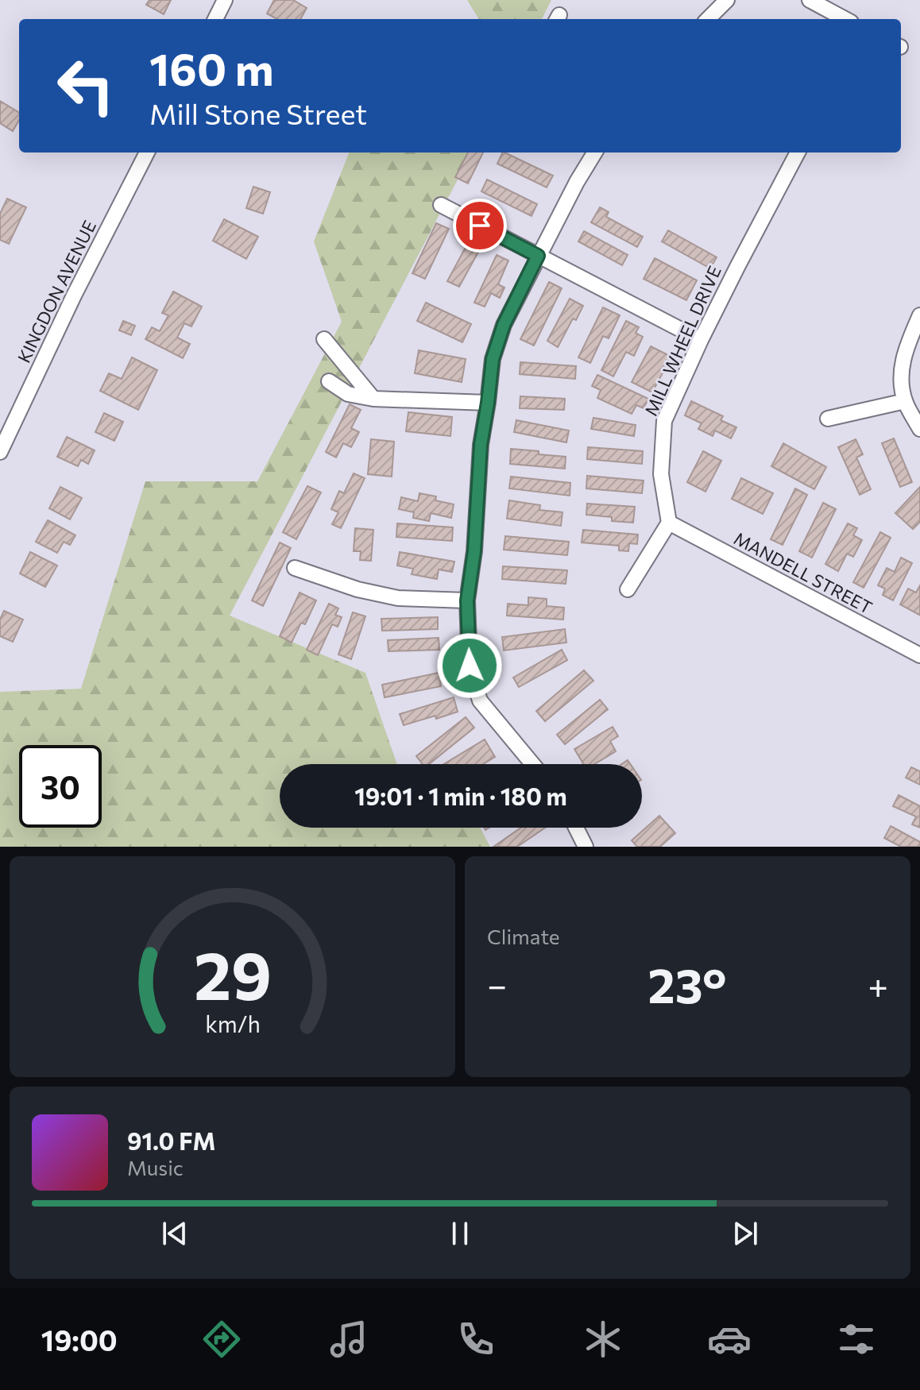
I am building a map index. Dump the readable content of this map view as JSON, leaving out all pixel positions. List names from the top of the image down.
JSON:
{
  "streets": {
    "street": ["KINGDON AVENUE", "MILL WHEEL DRIVE", "MANDELL STREET"]
  },
  "crossings": [
    ["MILL WHEEL DRIVE", "MANDELL STREET"]
  ],
  "page": {
    "turn": ["160 m", "Mill Stone Street"],
    "limit": "30",
    "trip": "19:01 · 1 min · 180 m",
    "tile": "Climate",
    "heat": ["−", "23°", "+"],
    "song": ["91.0 FM", "Music"],
    "tabs": "19:00",
    "gauge": ["29", "km/h"]
  }
}
